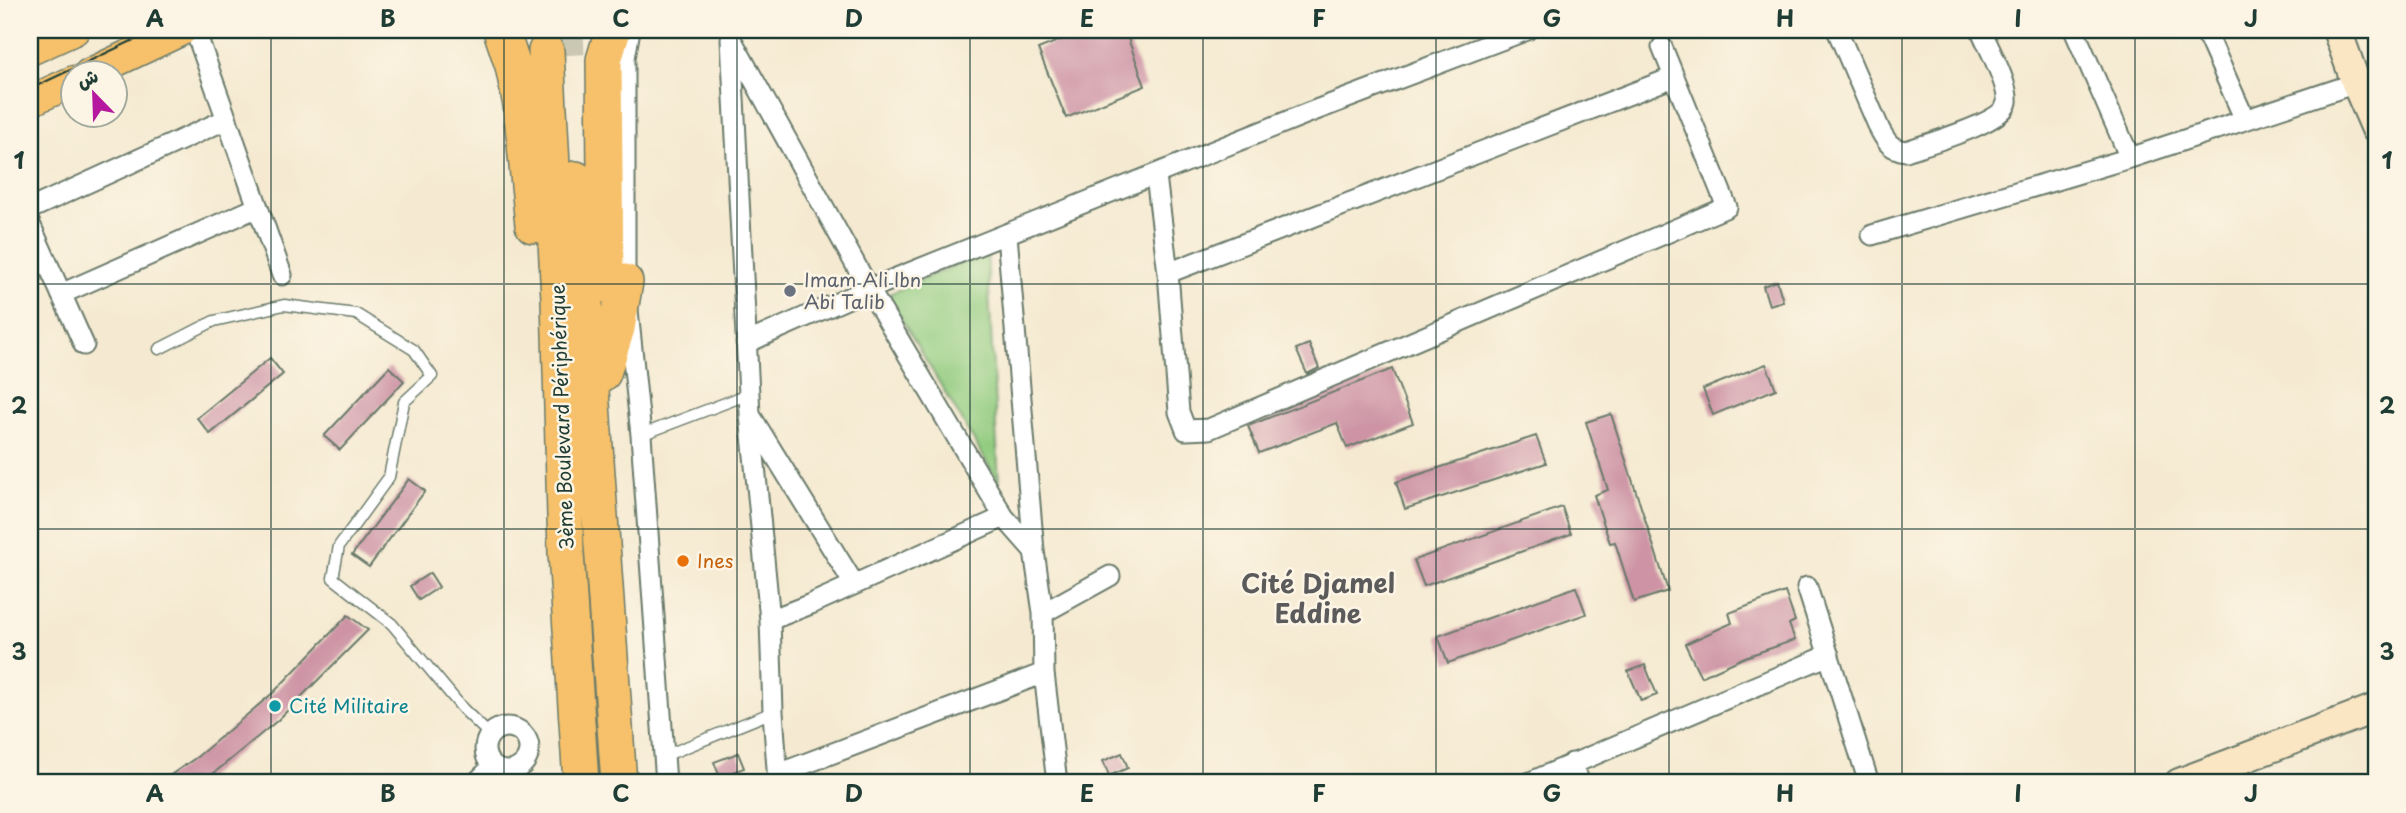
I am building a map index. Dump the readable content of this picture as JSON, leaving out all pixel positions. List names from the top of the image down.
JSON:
{
  "streets": {
    "highway": ["3ème Boulevard Périphérique"]
  },
  "districts": ["Cité Djamel Eddine"],
  "places": ["Imam Ali Ibn Abi Talib", "Ines", "Cité Militaire"],
  "north": "top left",
  "grid": {
    "columns": [
      "A",
      "B",
      "C",
      "D",
      "E",
      "F",
      "G",
      "H",
      "I",
      "J"
    ],
    "rows": ["1", "2", "3"]
  }
}
